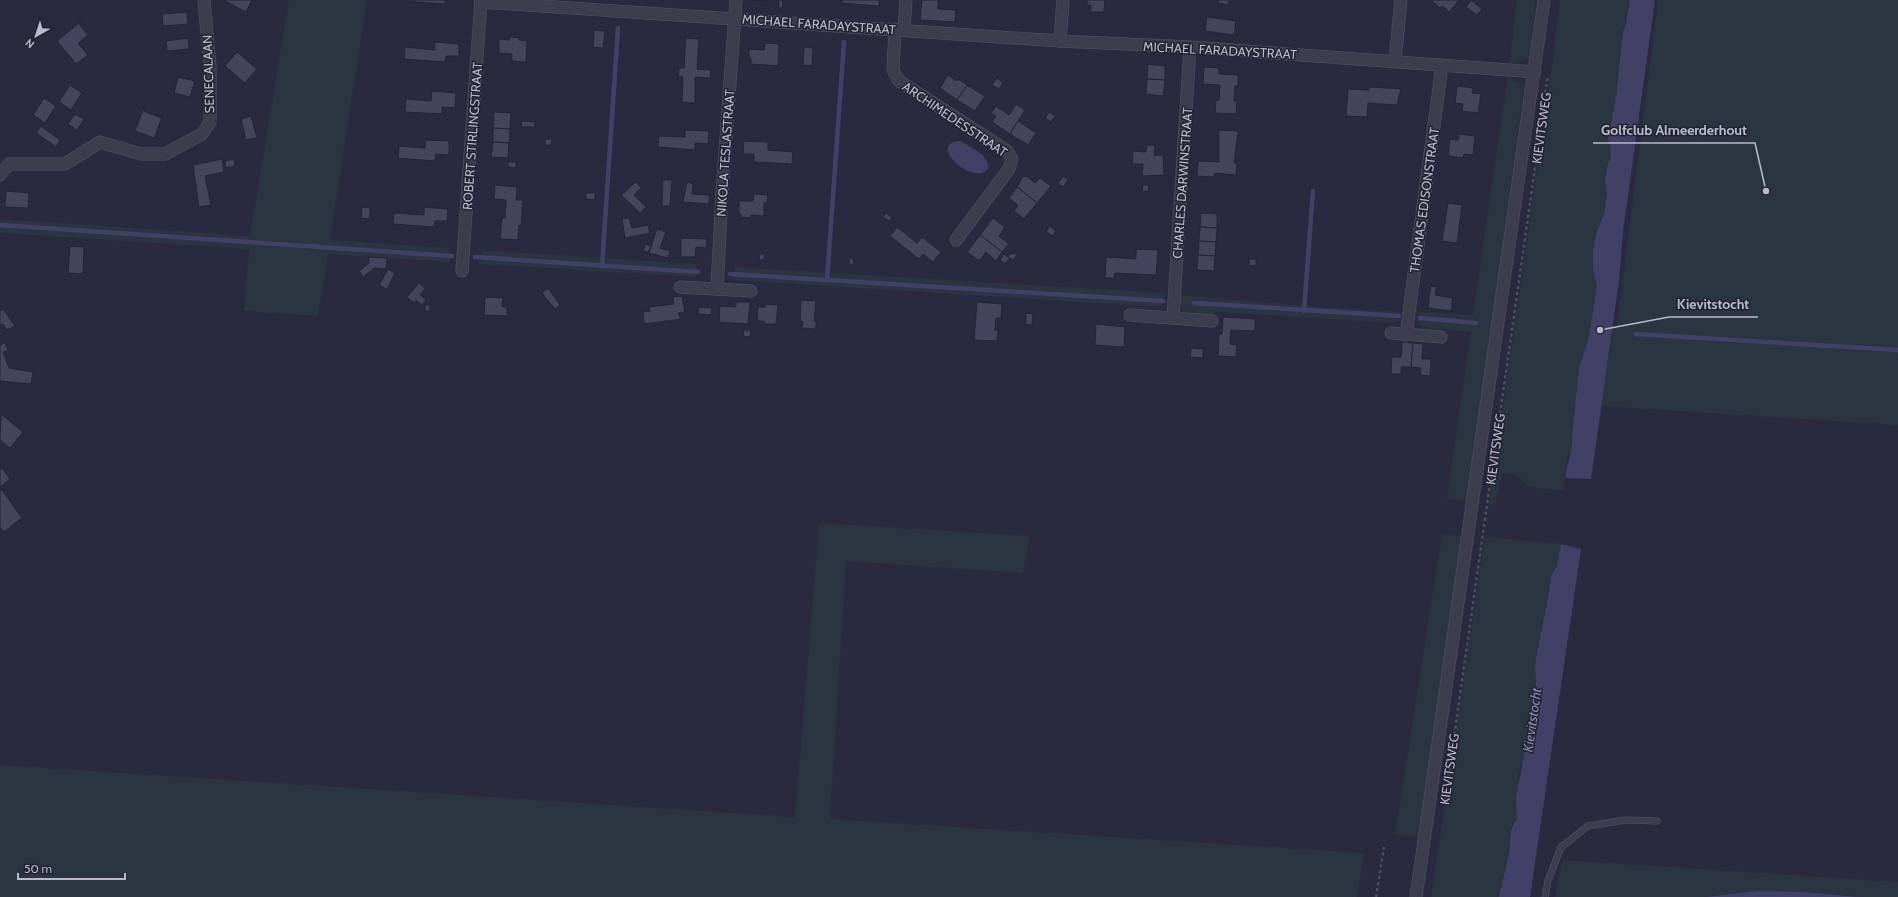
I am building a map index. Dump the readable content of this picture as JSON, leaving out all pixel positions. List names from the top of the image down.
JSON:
{
  "streets": {
    "street": [
      "MICHAEL FARADAYSTRAAT",
      "SENECALAAN",
      "ARCHIMEDESSTRAAT",
      "KIEVITSWEG",
      "ROBERT STIRLINGSTRAAT",
      "NIKOLA TESLASTRAAT",
      "CHARLES DARWINSTRAAT",
      "THOMAS EDISONSTRAAT"
    ]
  },
  "crossings": [
    ["MICHAEL FARADAYSTRAAT", "ARCHIMEDESSTRAAT"],
    ["MICHAEL FARADAYSTRAAT", "KIEVITSWEG"],
    ["MICHAEL FARADAYSTRAAT", "ROBERT STIRLINGSTRAAT"],
    ["MICHAEL FARADAYSTRAAT", "NIKOLA TESLASTRAAT"],
    ["MICHAEL FARADAYSTRAAT", "CHARLES DARWINSTRAAT"],
    ["MICHAEL FARADAYSTRAAT", "THOMAS EDISONSTRAAT"]
  ],
  "water": ["Kievitstocht"],
  "places": ["Golfclub Almeerderhout", "Kievitstocht"],
  "scale_bar": "50 m",
  "north": "bottom left"
}
